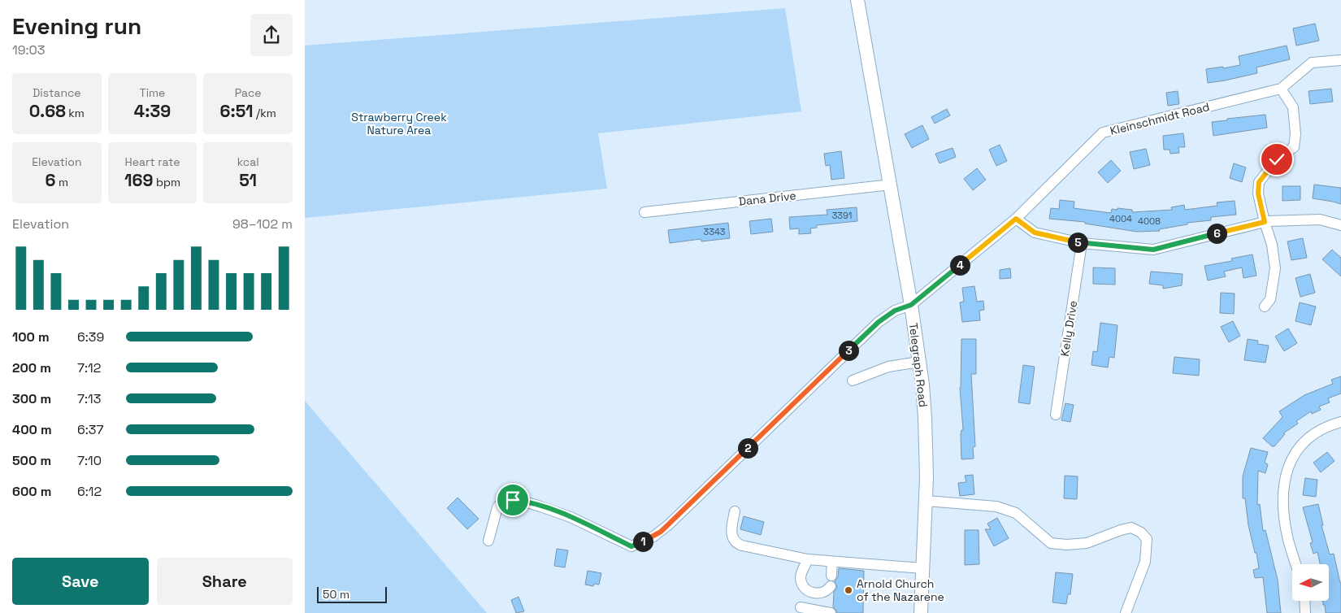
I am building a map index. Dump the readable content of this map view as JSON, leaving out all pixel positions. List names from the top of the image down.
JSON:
{
  "streets": {
    "main road": ["Telegraph Road"],
    "street": ["Kleinschmidt Road", "Dana Drive", "Kelly Drive"]
  },
  "crossings": [
    ["Kleinschmidt Road", "Telegraph Road"],
    ["Dana Drive", "Telegraph Road"]
  ],
  "parks": ["Strawberry Creek Nature Area"],
  "places": ["Arnold Church of the Nazarene"],
  "house_numbers": [
    "3391",
    "4004",
    "4008",
    "3343"
  ],
  "scale_bar": "50 m",
  "north": "left",
  "page": {
    "heading": ["Evening run", "19:03"],
    "stats": [
      ["Distance", "0.68 km"],
      ["Time", "4:39"],
      ["Pace", "6:51 /km"],
      ["Elevation", "6 m"],
      ["Heart rate", "169 bpm"],
      ["kcal", "51"]
    ],
    "chart": ["Elevation", "98–102 m"],
    "pins": [
      "6",
      "5",
      "4",
      "3",
      "2",
      "1"
    ],
    "list": [
      {
        "name": "100 m",
        "note": "6:39"
      },
      {
        "name": "200 m",
        "note": "7:12"
      },
      {
        "name": "300 m",
        "note": "7:13"
      },
      {
        "name": "400 m",
        "note": "6:37"
      },
      {
        "name": "500 m",
        "note": "7:10"
      },
      {
        "name": "600 m",
        "note": "6:12"
      }
    ],
    "buttons": ["Save", "Share"],
    "scale": "50 m"
  }
}
